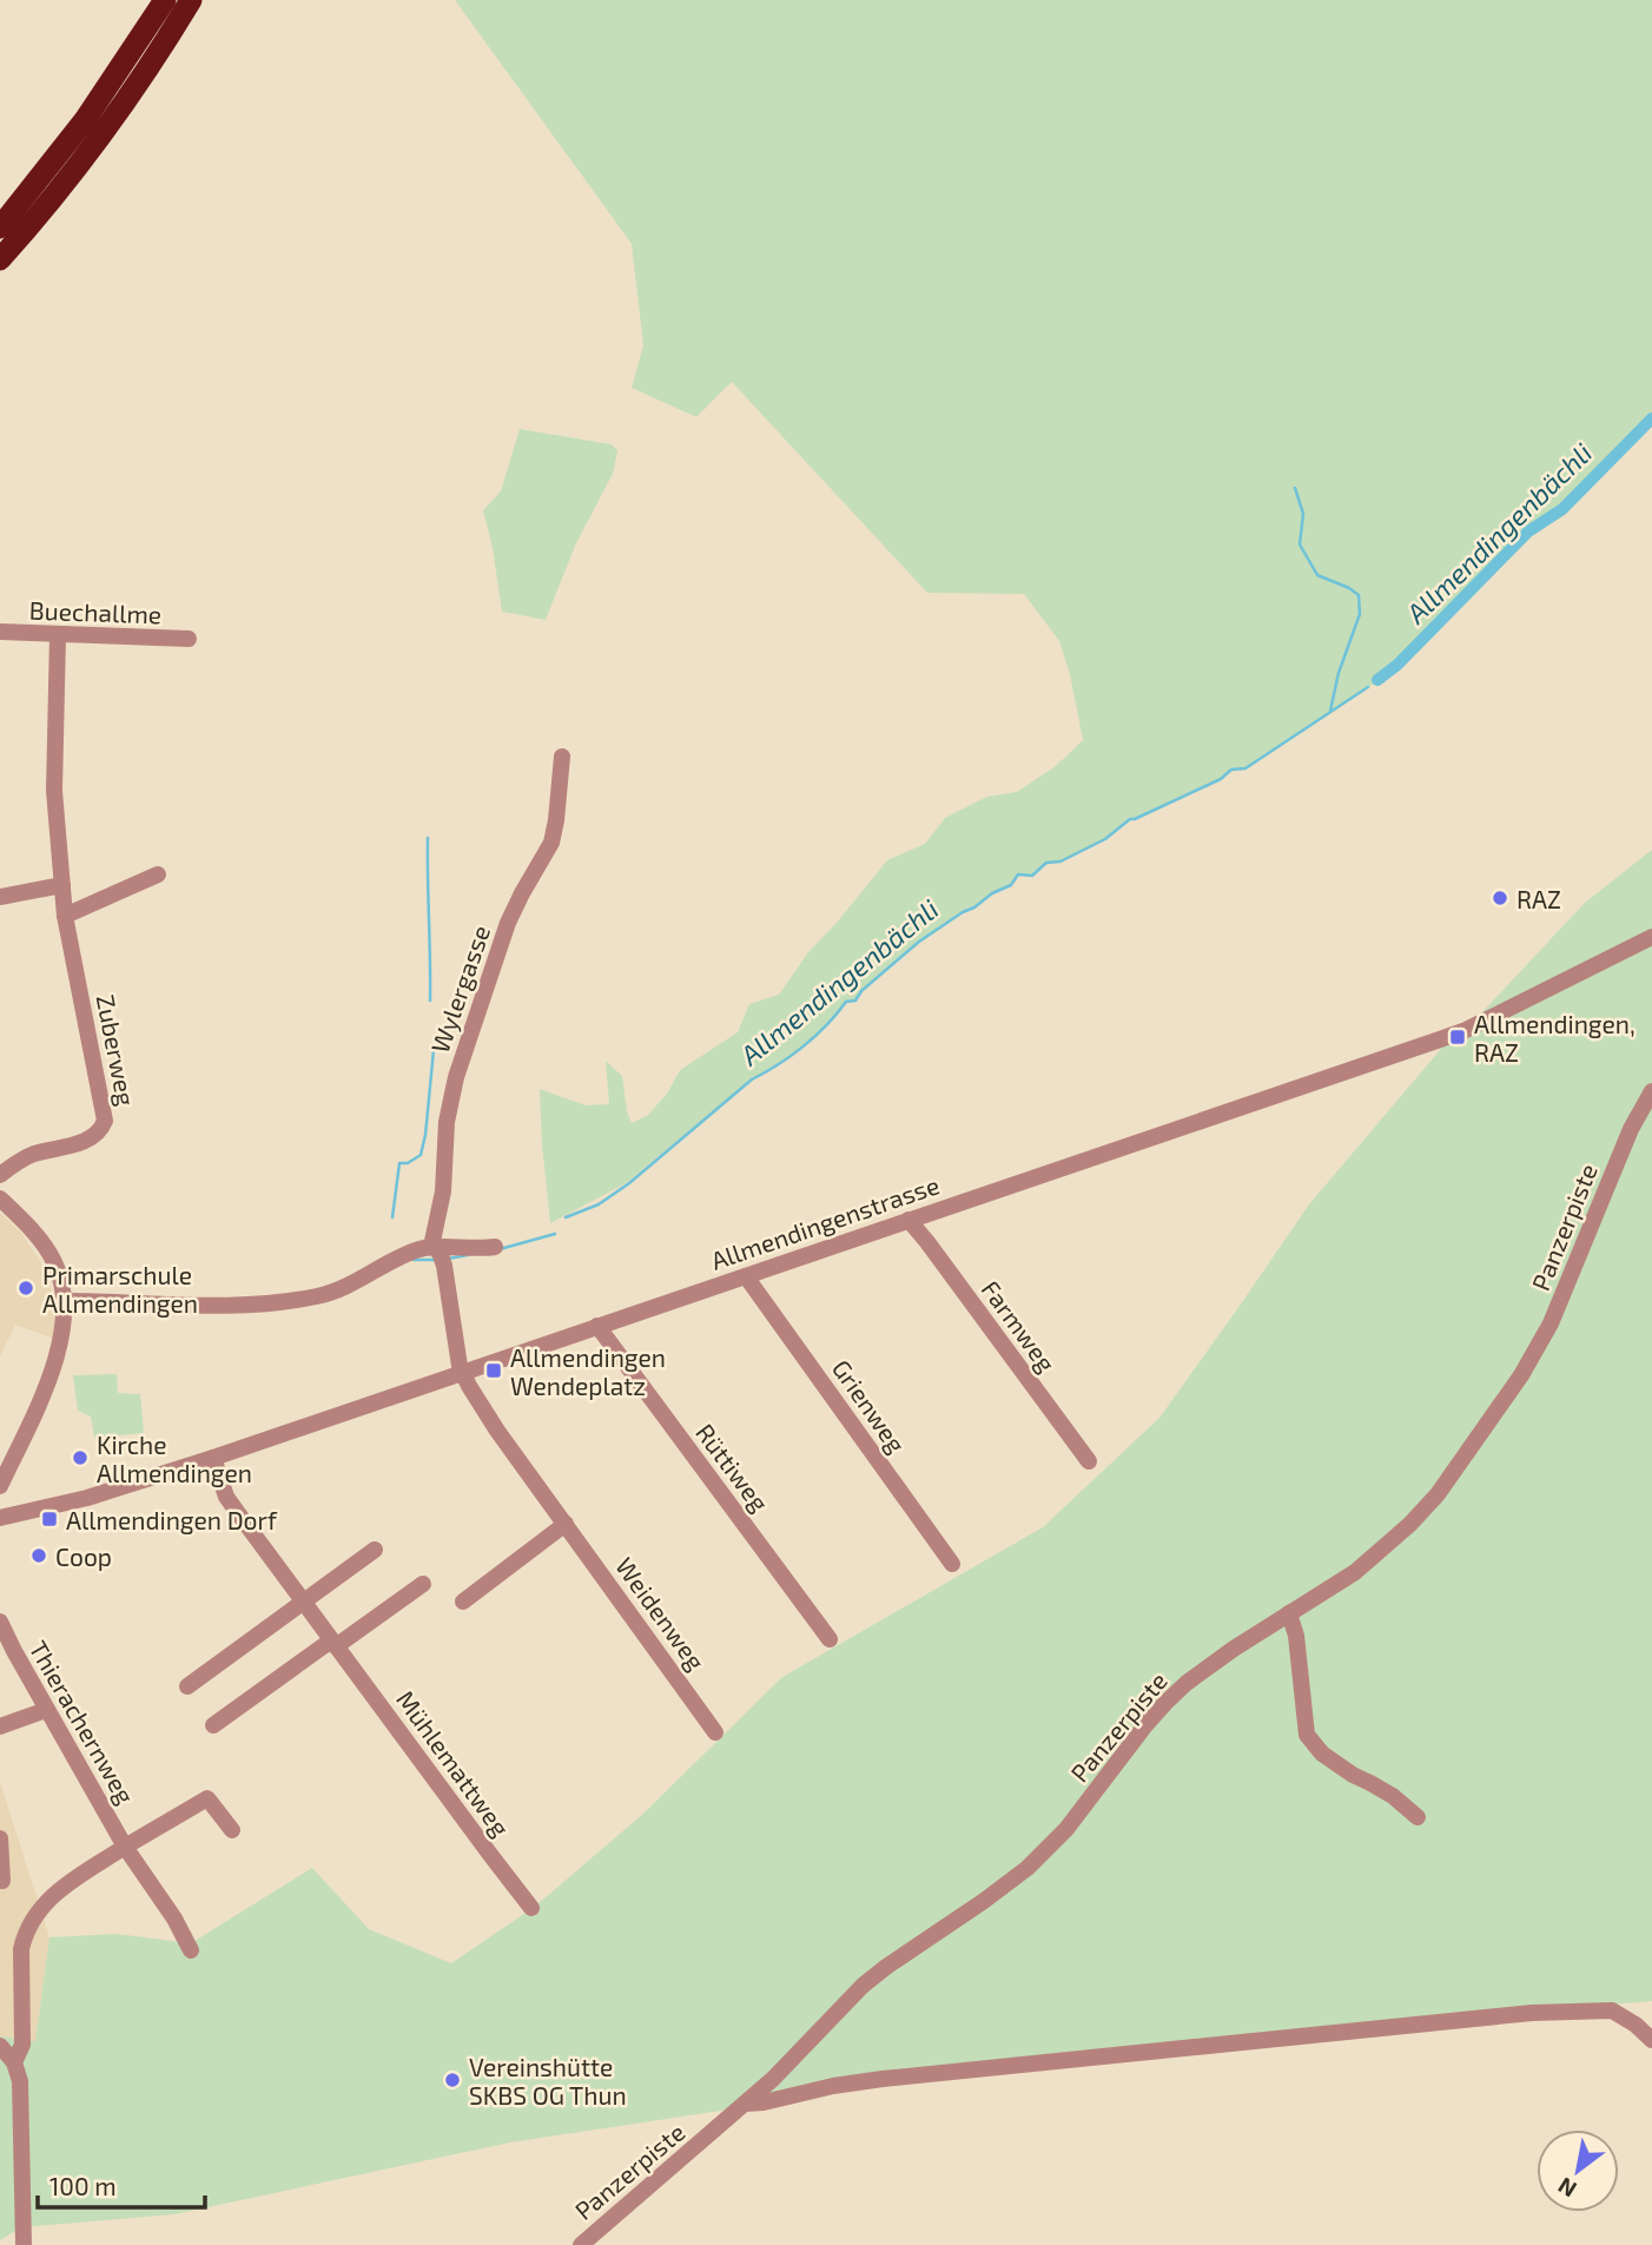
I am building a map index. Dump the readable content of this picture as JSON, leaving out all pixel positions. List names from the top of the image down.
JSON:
{
  "streets": {
    "street": [
      "Buechallme",
      "Wylergasse",
      "Zuberweg",
      "Allmendingenstrasse",
      "Panzerpiste",
      "Farmweg",
      "Grienweg",
      "Rüttiweg",
      "Weidenweg",
      "Thierachernweg",
      "Mühlemattweg"
    ]
  },
  "crossings": [
    ["Buechallme", "Zuberweg"],
    ["Wylergasse", "Allmendingenstrasse"],
    ["Wylergasse", "Weidenweg"],
    ["Allmendingenstrasse", "Farmweg"],
    ["Allmendingenstrasse", "Grienweg"],
    ["Allmendingenstrasse", "Rüttiweg"],
    ["Allmendingenstrasse", "Weidenweg"],
    ["Allmendingenstrasse", "Mühlemattweg"]
  ],
  "water": ["Allmendingenbächli"],
  "places": {
    "other": [
      "RAZ",
      "Primarschule Allmendingen",
      "Kirche Allmendingen",
      "Coop",
      "Vereinshütte SKBS OG Thun"
    ],
    "transit": ["Allmendingen, RAZ", "Allmendingen Wendeplatz", "Allmendingen Dorf"]
  },
  "scale_bar": "100 m",
  "north": "bottom left"
}
